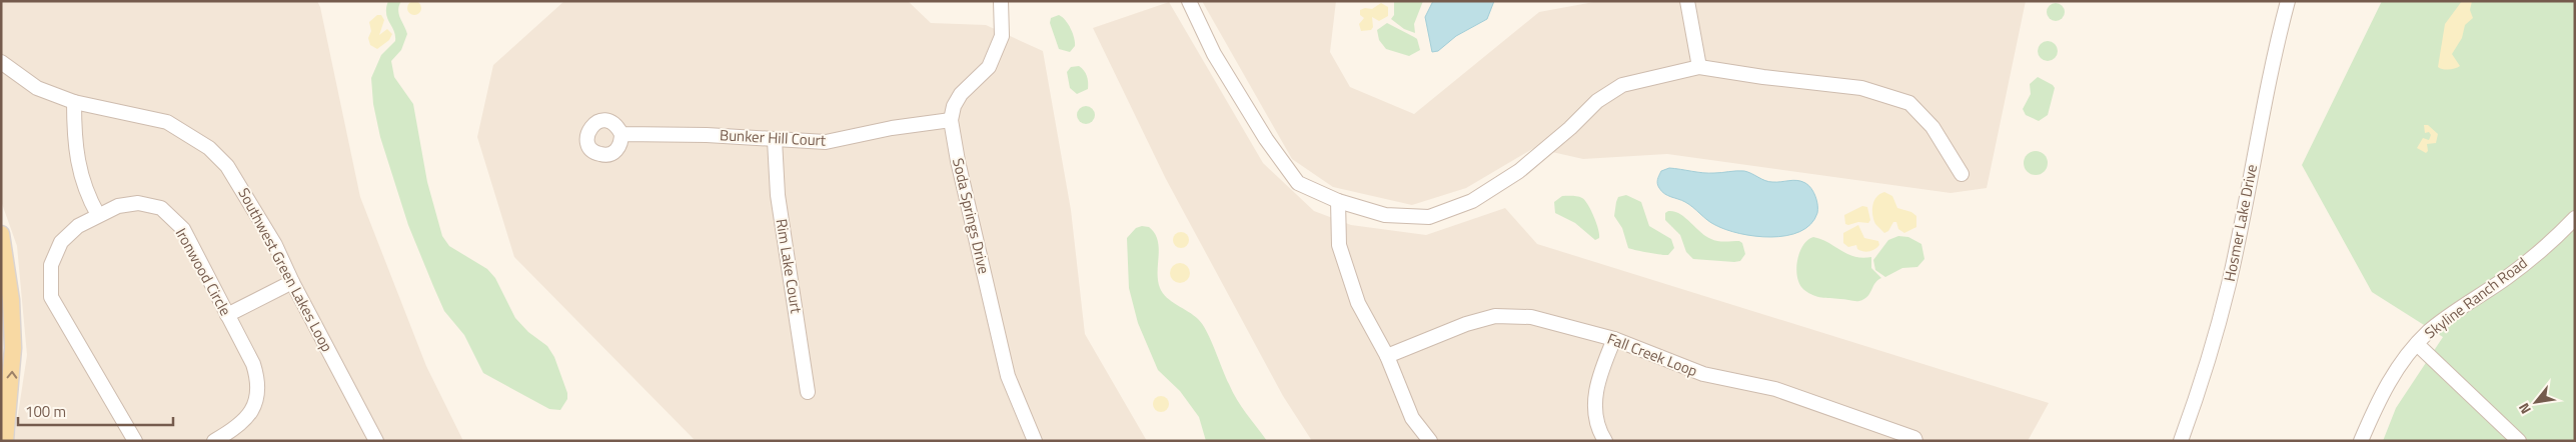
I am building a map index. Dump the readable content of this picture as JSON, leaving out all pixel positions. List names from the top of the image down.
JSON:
{
  "streets": {
    "street": [
      "Bunker Hill Court",
      "Soda Springs Drive",
      "Hosmer Lake Drive",
      "Rim Lake Court",
      "Southwest Green Lakes Loop",
      "Ironwood Circle",
      "Skyline Ranch Road",
      "Fall Creek Loop"
    ]
  },
  "crossings": [
    ["Bunker Hill Court", "Soda Springs Drive"],
    ["Bunker Hill Court", "Rim Lake Court"]
  ],
  "scale_bar": "100 m",
  "north": "bottom left"
}
